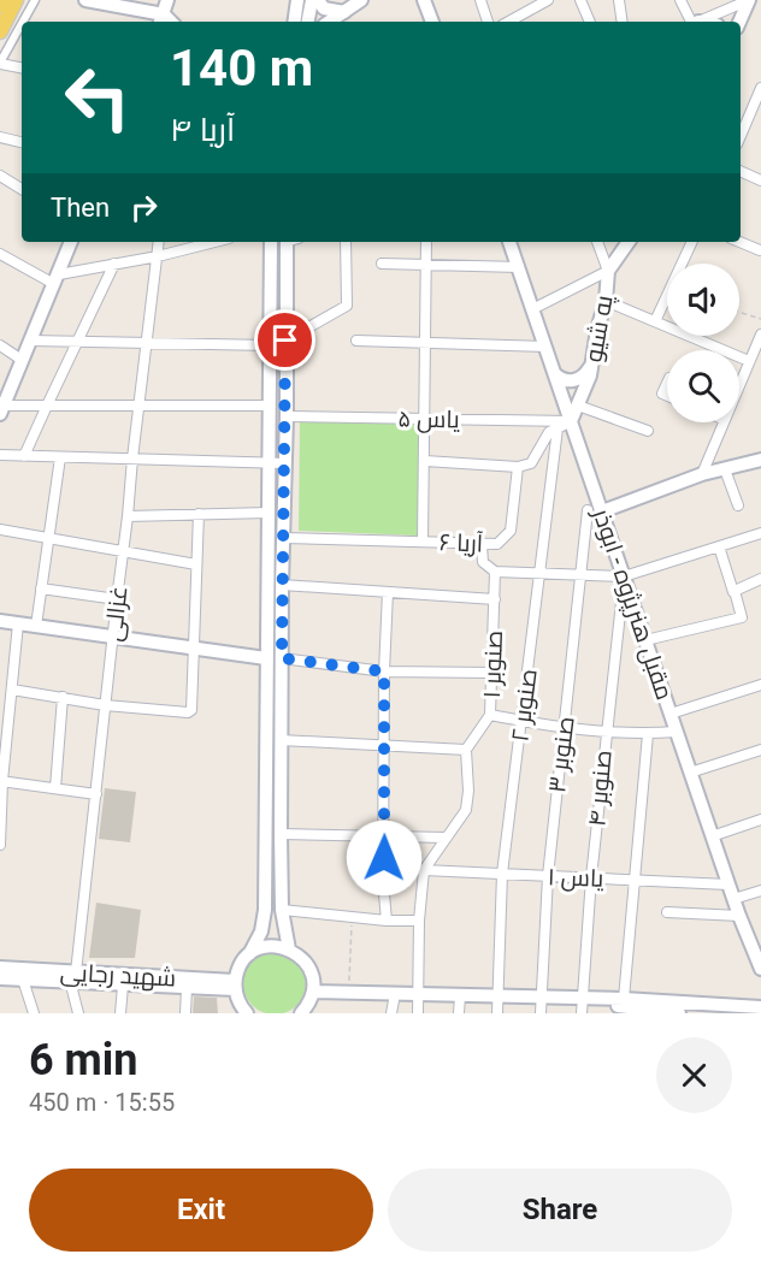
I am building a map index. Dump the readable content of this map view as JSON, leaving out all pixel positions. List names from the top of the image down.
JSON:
{
  "streets": {
    "main road": ["په شیو", "مقبل هنرپژوه - ابوذر", "شهید رجایی"],
    "street": [
      "یاس ۵",
      "آریا ۶",
      "غزالی",
      "صنوبر ۱",
      "صنوبر ۲",
      "صنوبر ۳",
      "صنوبر ۴",
      "یاس ۱"
    ]
  },
  "crossings": [
    ["په شیو", "یاس ۵"],
    ["په شیو", "مقبل هنرپژوه - ابوذر"],
    ["یاس ۵", "مقبل هنرپژوه - ابوذر"],
    ["مقبل هنرپژوه - ابوذر", "صنوبر ۳"],
    ["مقبل هنرپژوه - ابوذر", "صنوبر ۴"],
    ["مقبل هنرپژوه - ابوذر", "یاس ۱"],
    ["غزالی", "شهید رجایی"],
    ["صنوبر ۲", "یاس ۱"],
    ["صنوبر ۳", "یاس ۱"],
    ["صنوبر ۴", "یاس ۱"]
  ],
  "page": {
    "turn": ["140 m", "آریا ۴"],
    "then": "Then",
    "heading": ["6 min", "450 m · 15:55"],
    "buttons": ["Exit", "Share"]
  }
}
